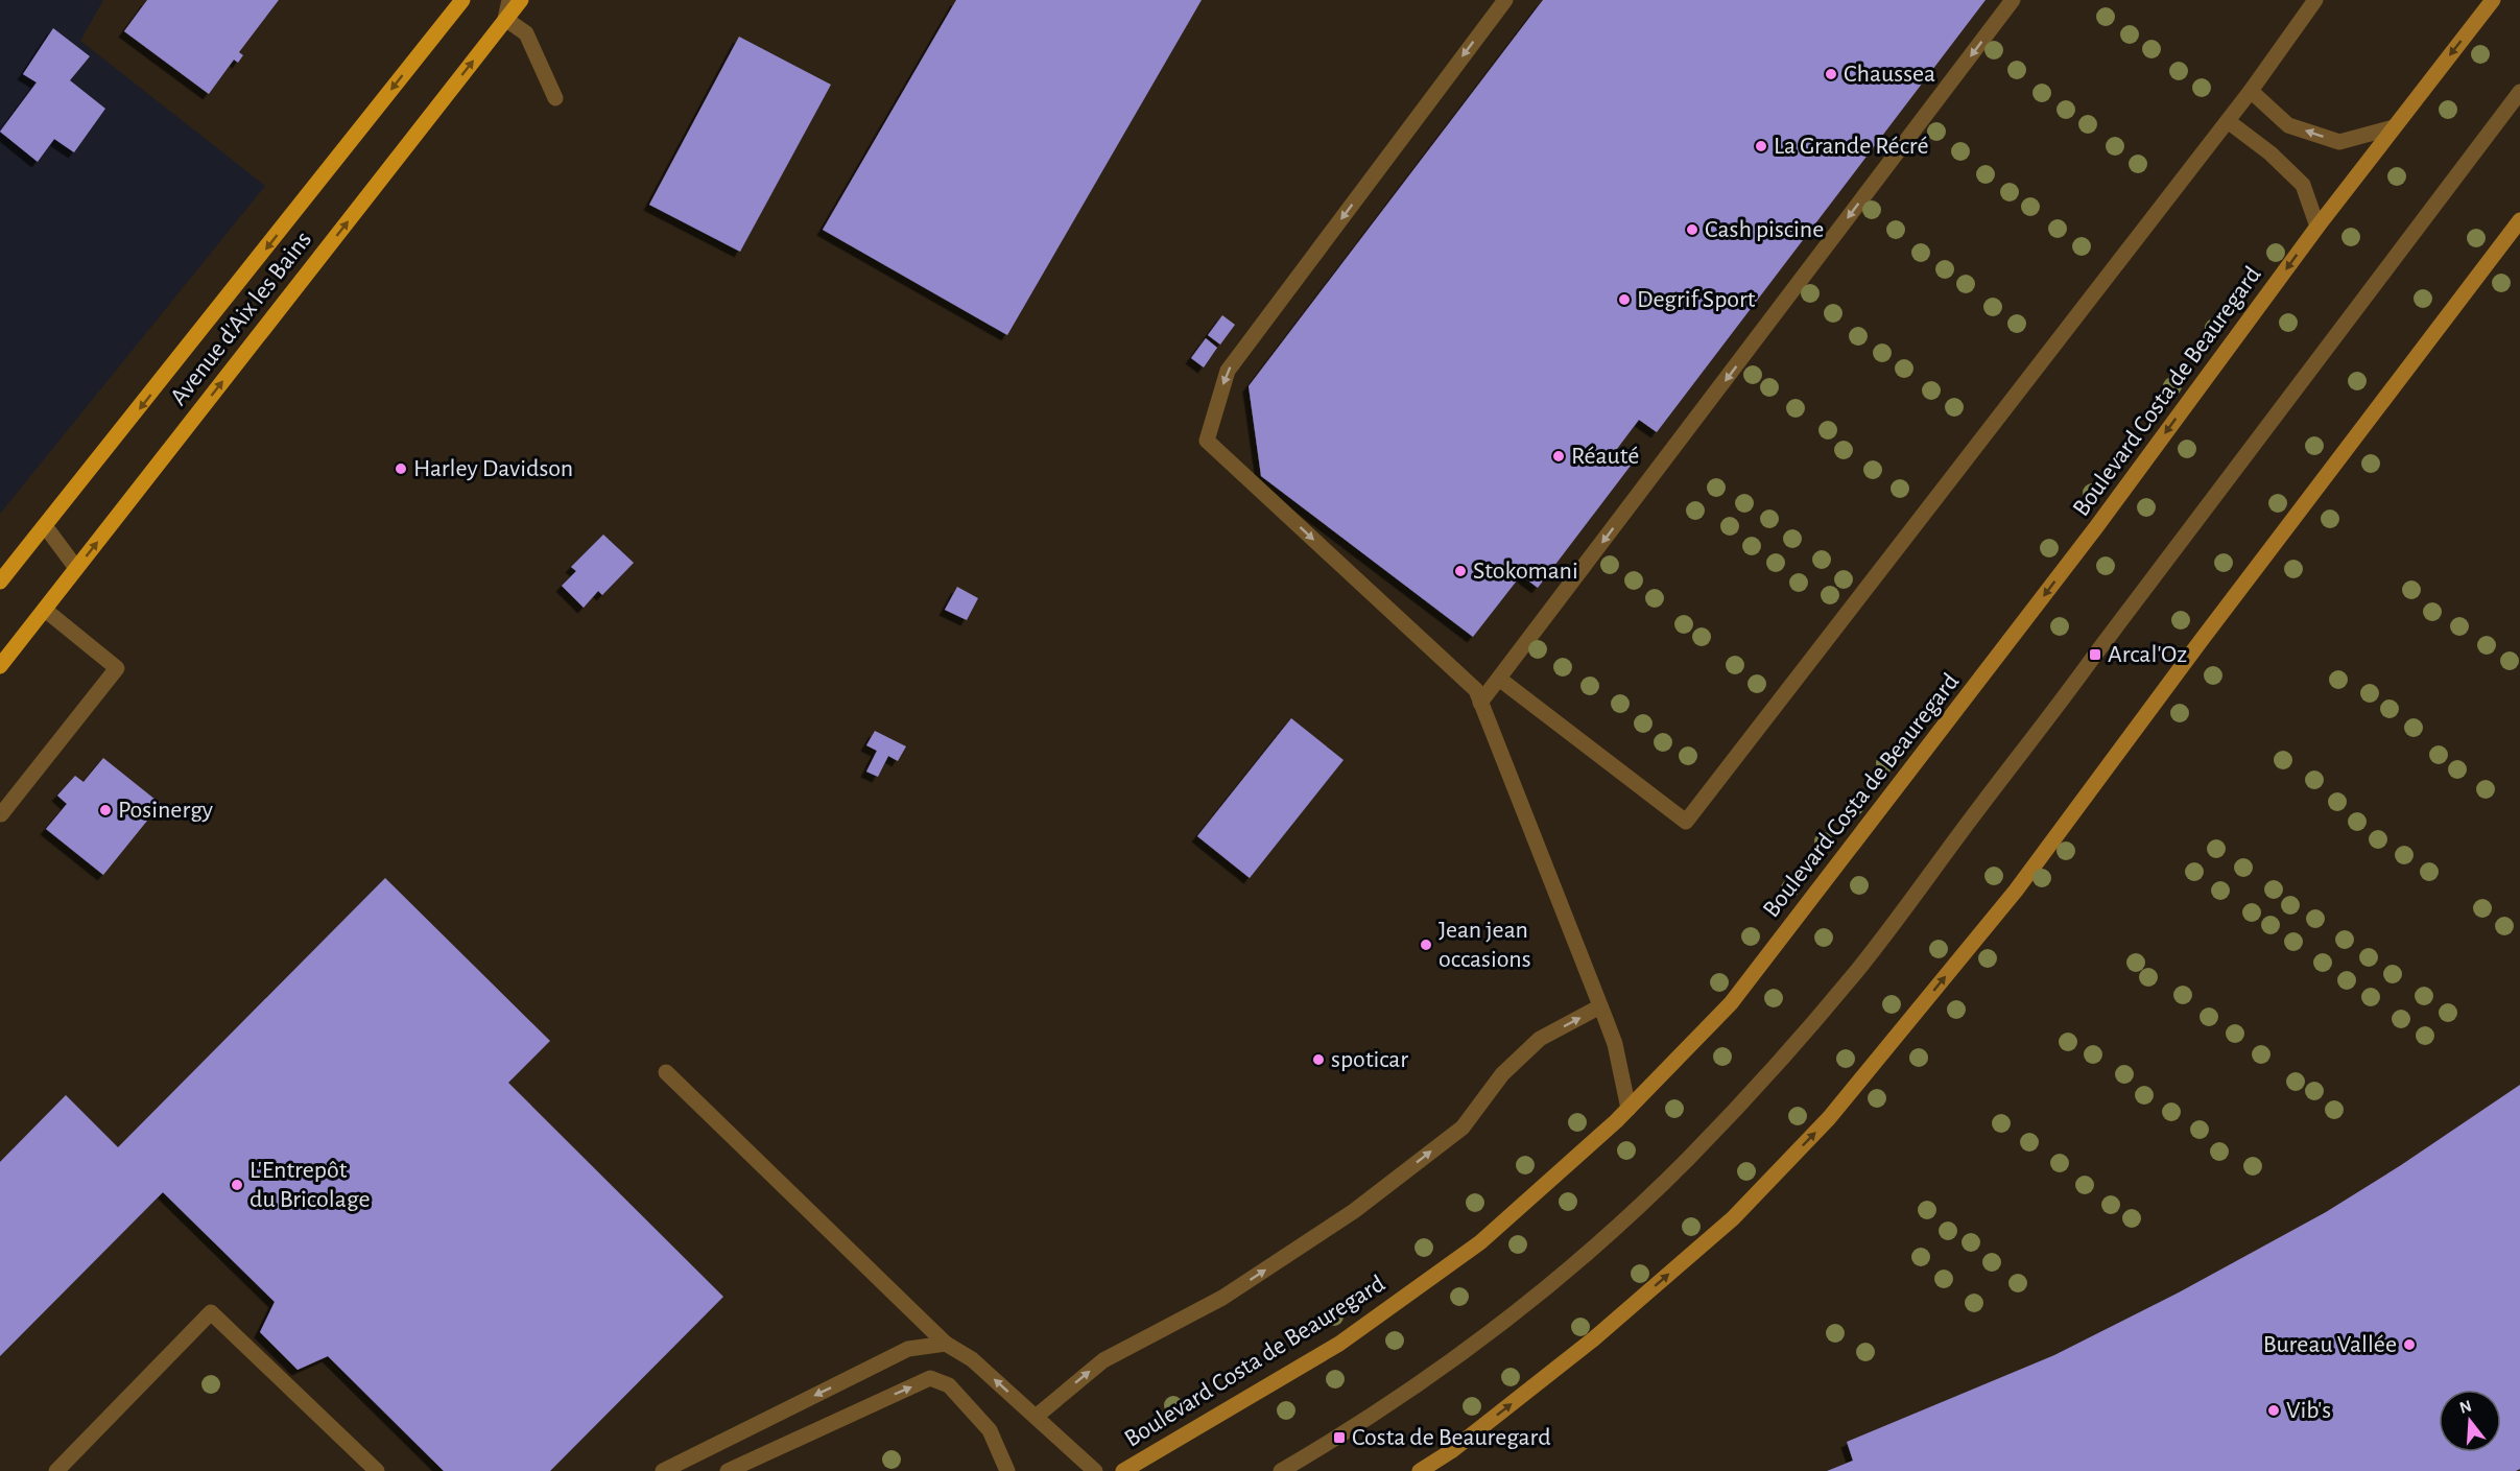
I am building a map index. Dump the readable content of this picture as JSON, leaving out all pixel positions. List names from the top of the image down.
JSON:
{
  "streets": {
    "main road": ["Avenue d'Aix les Bains"],
    "street": ["Boulevard Costa de Beauregard"]
  },
  "one_way": ["Boulevard Costa de Beauregard"],
  "places": {
    "other": [
      "Chaussea",
      "La Grande Récré",
      "Cash piscine",
      "Degrif Sport",
      "Réauté",
      "Harley Davidson",
      "Stokomani",
      "Posinergy",
      "Jean jean occasions",
      "spoticar",
      "L'Entrepôt du Bricolage",
      "Bureau Vallée",
      "Vib's"
    ],
    "transit": ["Arcal'Oz", "Costa de Beauregard"]
  },
  "north": "top"
}
